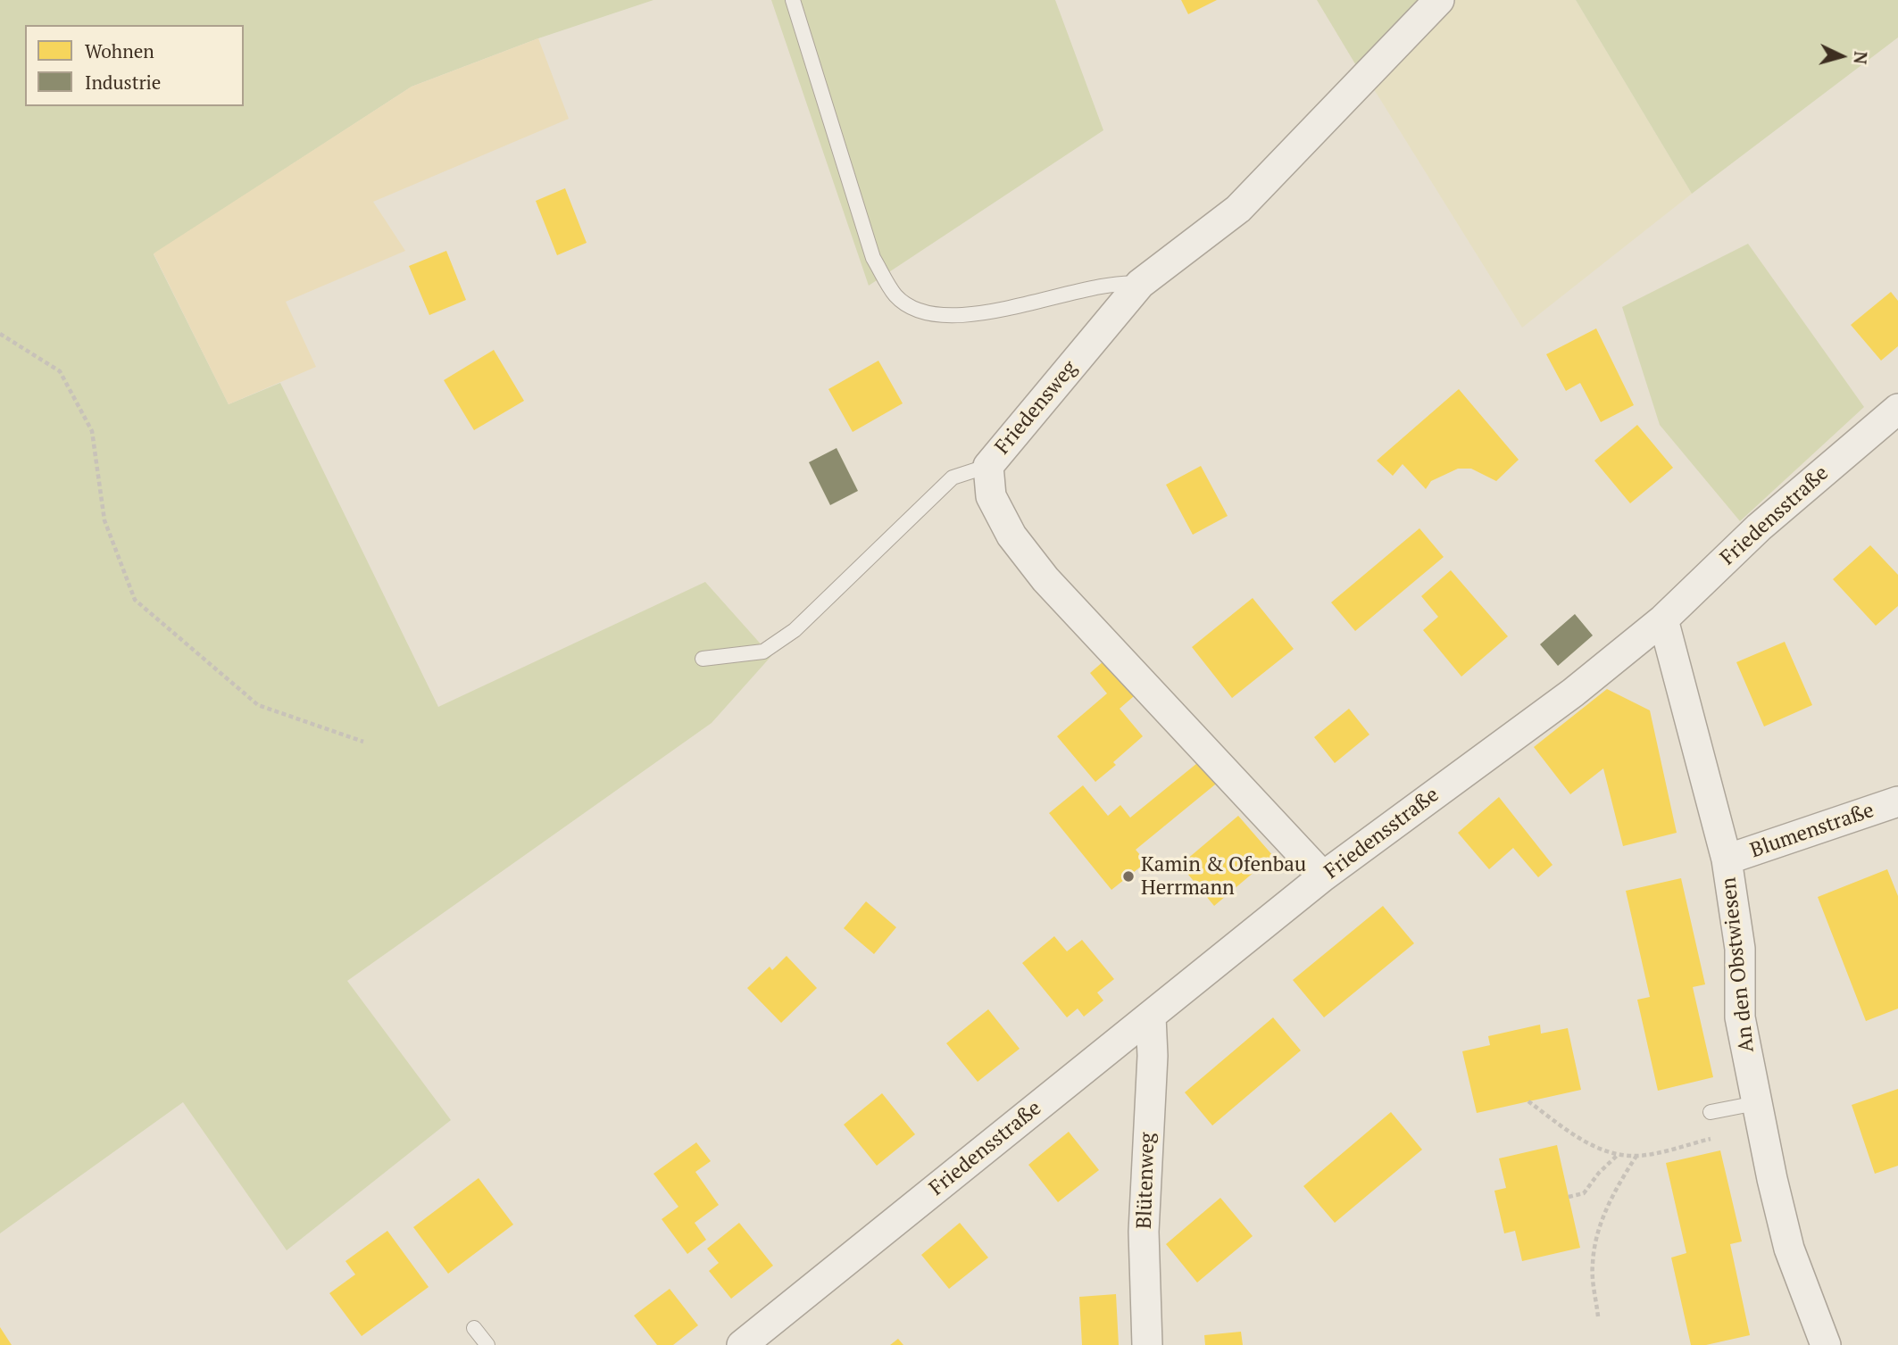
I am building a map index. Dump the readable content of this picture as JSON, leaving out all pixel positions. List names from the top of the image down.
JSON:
{
  "streets": {
    "street": [
      "Friedensweg",
      "Friedensstraße",
      "Blumenstraße",
      "An den Obstwiesen",
      "Blütenweg"
    ]
  },
  "crossings": [
    ["Friedensweg", "Friedensstraße"],
    ["Friedensstraße", "An den Obstwiesen"],
    ["Friedensstraße", "Blütenweg"],
    ["Blumenstraße", "An den Obstwiesen"]
  ],
  "places": ["Kamin & Ofenbau Herrmann"],
  "legend": ["Wohnen", "Industrie"],
  "north": "right"
}
